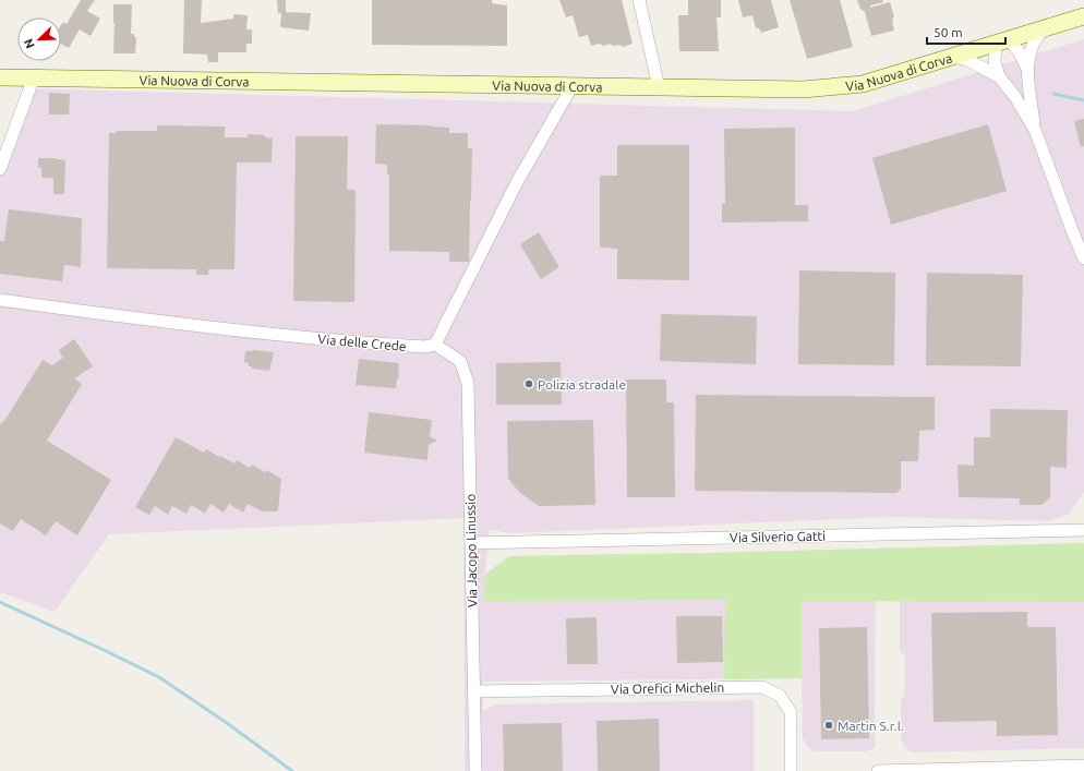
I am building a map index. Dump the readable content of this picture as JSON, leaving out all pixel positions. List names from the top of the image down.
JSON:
{
  "streets": {
    "main road": ["Via Nuova di Corva"],
    "street": [
      "Via delle Crede",
      "Via Silverio Gatti",
      "Via Jacopo Linussio",
      "Via Orefici Michelin"
    ]
  },
  "crossings": [
    ["Via delle Crede", "Via Jacopo Linussio"],
    ["Via Silverio Gatti", "Via Jacopo Linussio"],
    ["Via Jacopo Linussio", "Via Orefici Michelin"]
  ],
  "places": ["Polizia stradale", "Martin S.r.l."],
  "scale_bar": "50 m",
  "north": "bottom left"
}
